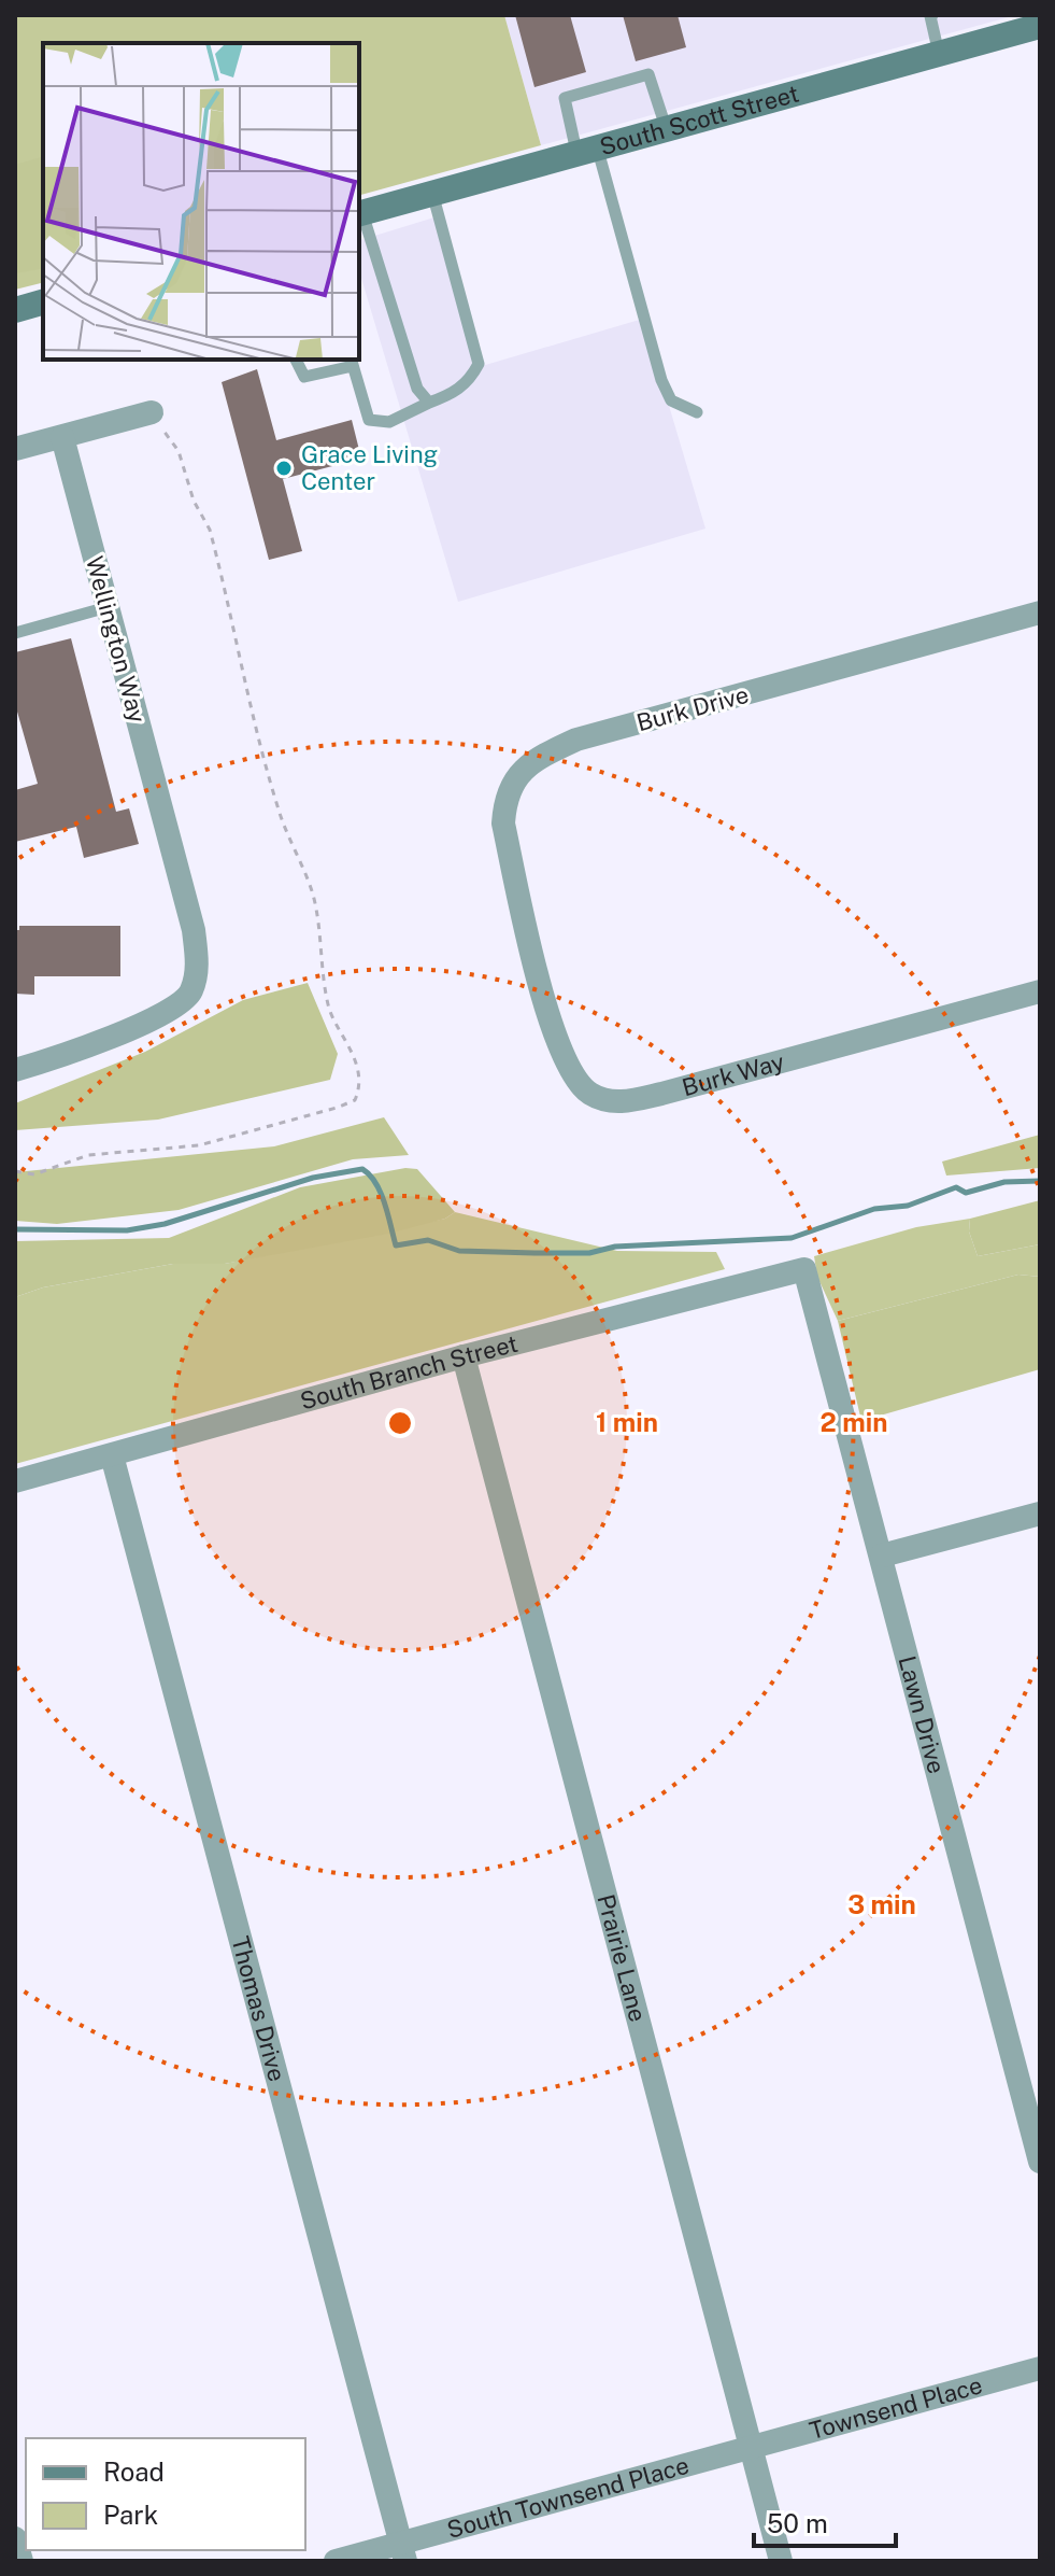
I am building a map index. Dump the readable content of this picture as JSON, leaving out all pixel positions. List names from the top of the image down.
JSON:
{
  "streets": {
    "street": [
      "South Scott Street",
      "Wellington Way",
      "Burk Drive",
      "Burk Way",
      "South Branch Street",
      "Lawn Drive",
      "Prairie Lane",
      "Thomas Drive",
      "Townsend Place",
      "South Townsend Place"
    ]
  },
  "crossings": [
    ["Burk Drive", "Burk Way"],
    ["South Branch Street", "Lawn Drive"],
    ["South Branch Street", "Prairie Lane"],
    ["South Branch Street", "Thomas Drive"],
    ["Prairie Lane", "Townsend Place"],
    ["Prairie Lane", "South Townsend Place"],
    ["Thomas Drive", "South Townsend Place"],
    ["Townsend Place", "South Townsend Place"]
  ],
  "places": ["Grace Living Center"],
  "legend": ["Road", "Park"],
  "scale_bar": "50 m",
  "rings": ["1 min", "2 min", "3 min"]
}
